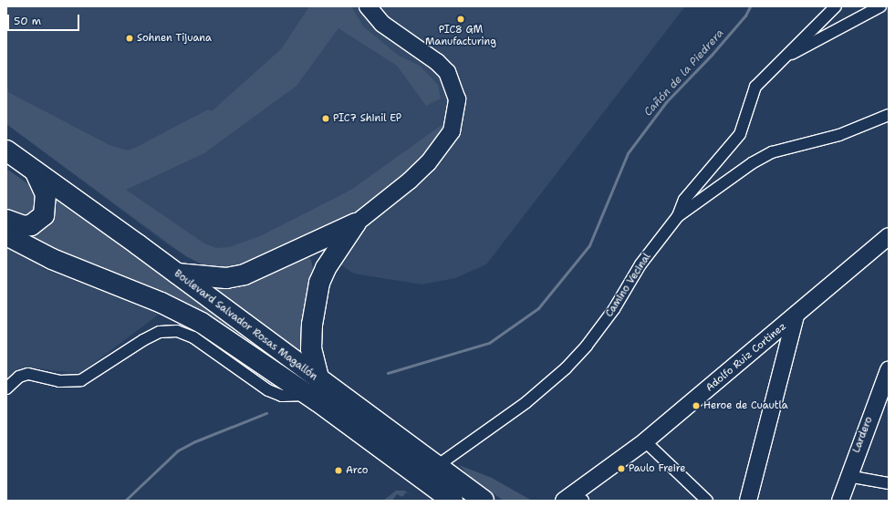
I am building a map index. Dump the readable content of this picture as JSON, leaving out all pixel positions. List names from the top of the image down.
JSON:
{
  "streets": {
    "highway": ["Boulevard Salvador Rosas Magallón"],
    "street": ["Camino Vecinal", "Adolfo Ruiz Cortinez", "Lardero"]
  },
  "crossings": [
    ["Camino Vecinal", "Boulevard Salvador Rosas Magallón"]
  ],
  "water": ["Cañón de la Piedrera"],
  "places": [
    "PIC8 GM Manufacturing",
    "Sohnen Tijuana",
    "PIC7 Shinil EP",
    "Heroe de Cuautla",
    "Paulo Freire",
    "Arco"
  ],
  "scale_bar": "50 m"
}
